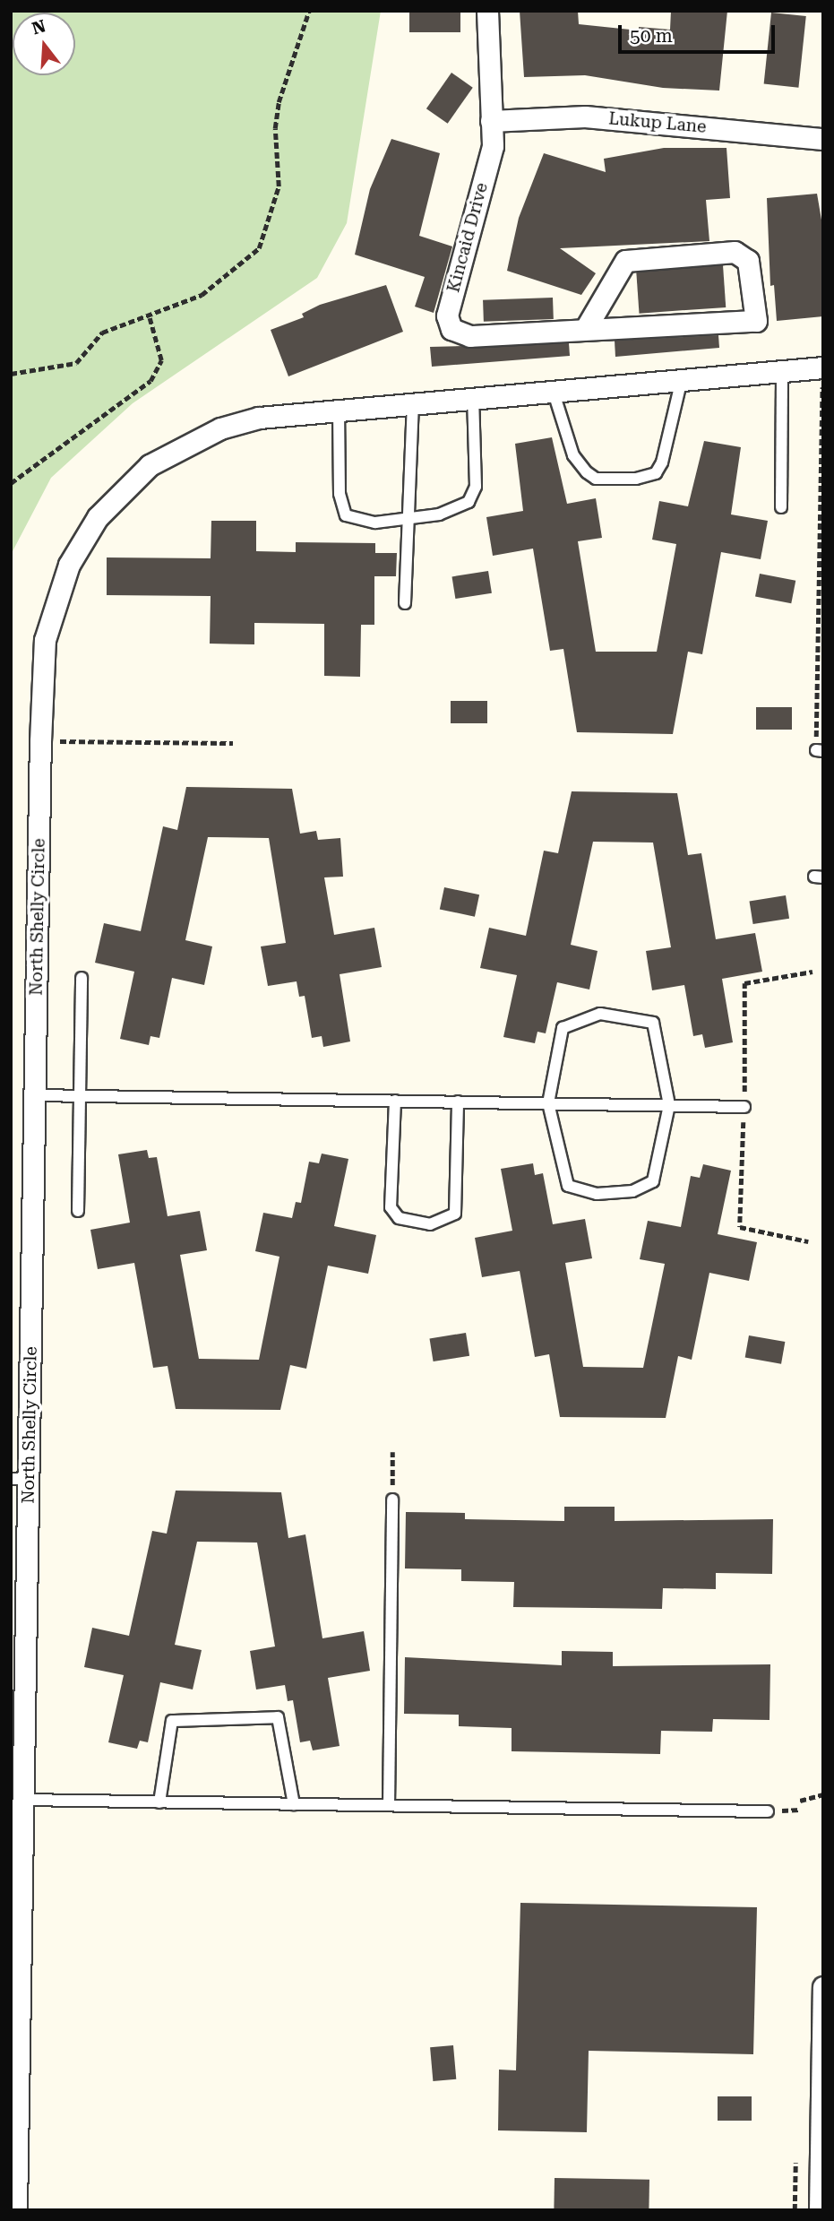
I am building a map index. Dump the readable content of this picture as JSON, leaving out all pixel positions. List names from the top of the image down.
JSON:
{
  "streets": {
    "street": ["Lukup Lane", "Kincaid Drive", "North Shelly Circle"]
  },
  "crossings": [
    ["Lukup Lane", "Kincaid Drive"]
  ],
  "scale_bar": "50 m",
  "north": "top"
}
